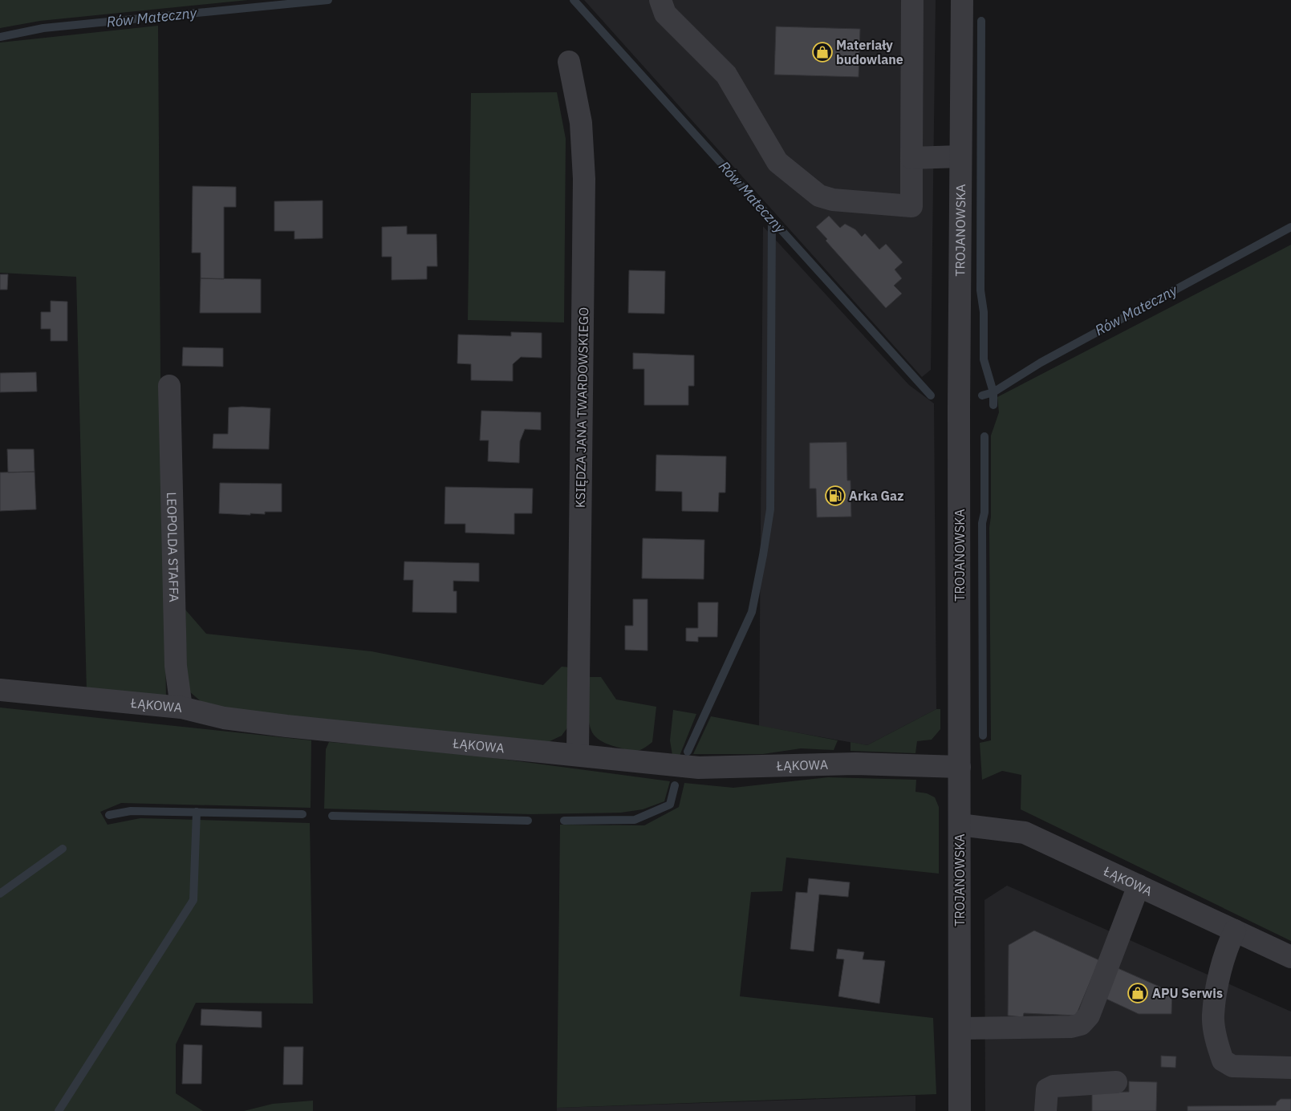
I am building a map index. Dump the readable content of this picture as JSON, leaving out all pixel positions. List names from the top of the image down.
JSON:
{
  "streets": {
    "street": [
      "TROJANOWSKA",
      "KSIĘDZA JANA TWARDOWSKIEGO",
      "LEOPOLDA STAFFA",
      "ŁĄKOWA"
    ]
  },
  "crossings": [
    ["TROJANOWSKA", "ŁĄKOWA"],
    ["KSIĘDZA JANA TWARDOWSKIEGO", "ŁĄKOWA"],
    ["LEOPOLDA STAFFA", "ŁĄKOWA"]
  ],
  "water": ["Rów Mateczny"],
  "places": {
    "shop": ["Materiały budowlane", "APU Serwis"],
    "fuel station": ["Arka Gaz"]
  }
}
